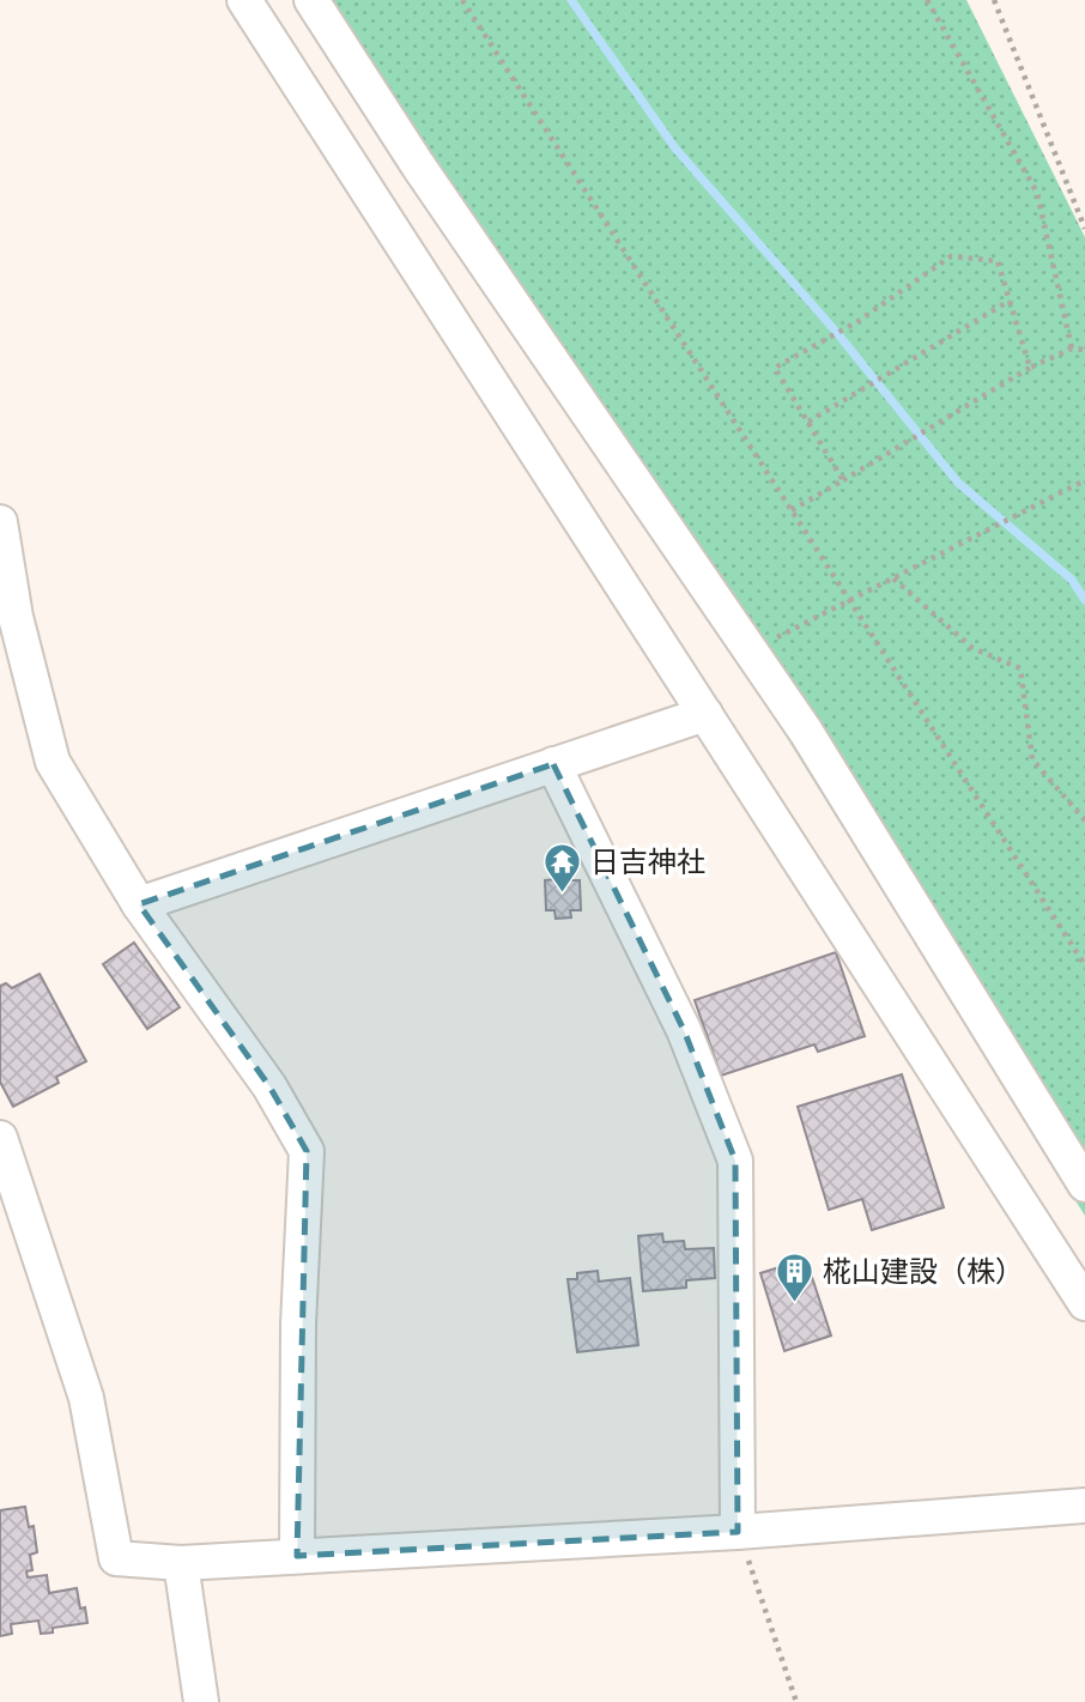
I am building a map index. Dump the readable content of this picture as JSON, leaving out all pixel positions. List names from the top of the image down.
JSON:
{
  "places": {
    "temple": ["日吉神社"],
    "building": ["椛山建設（株）"]
  }
}
